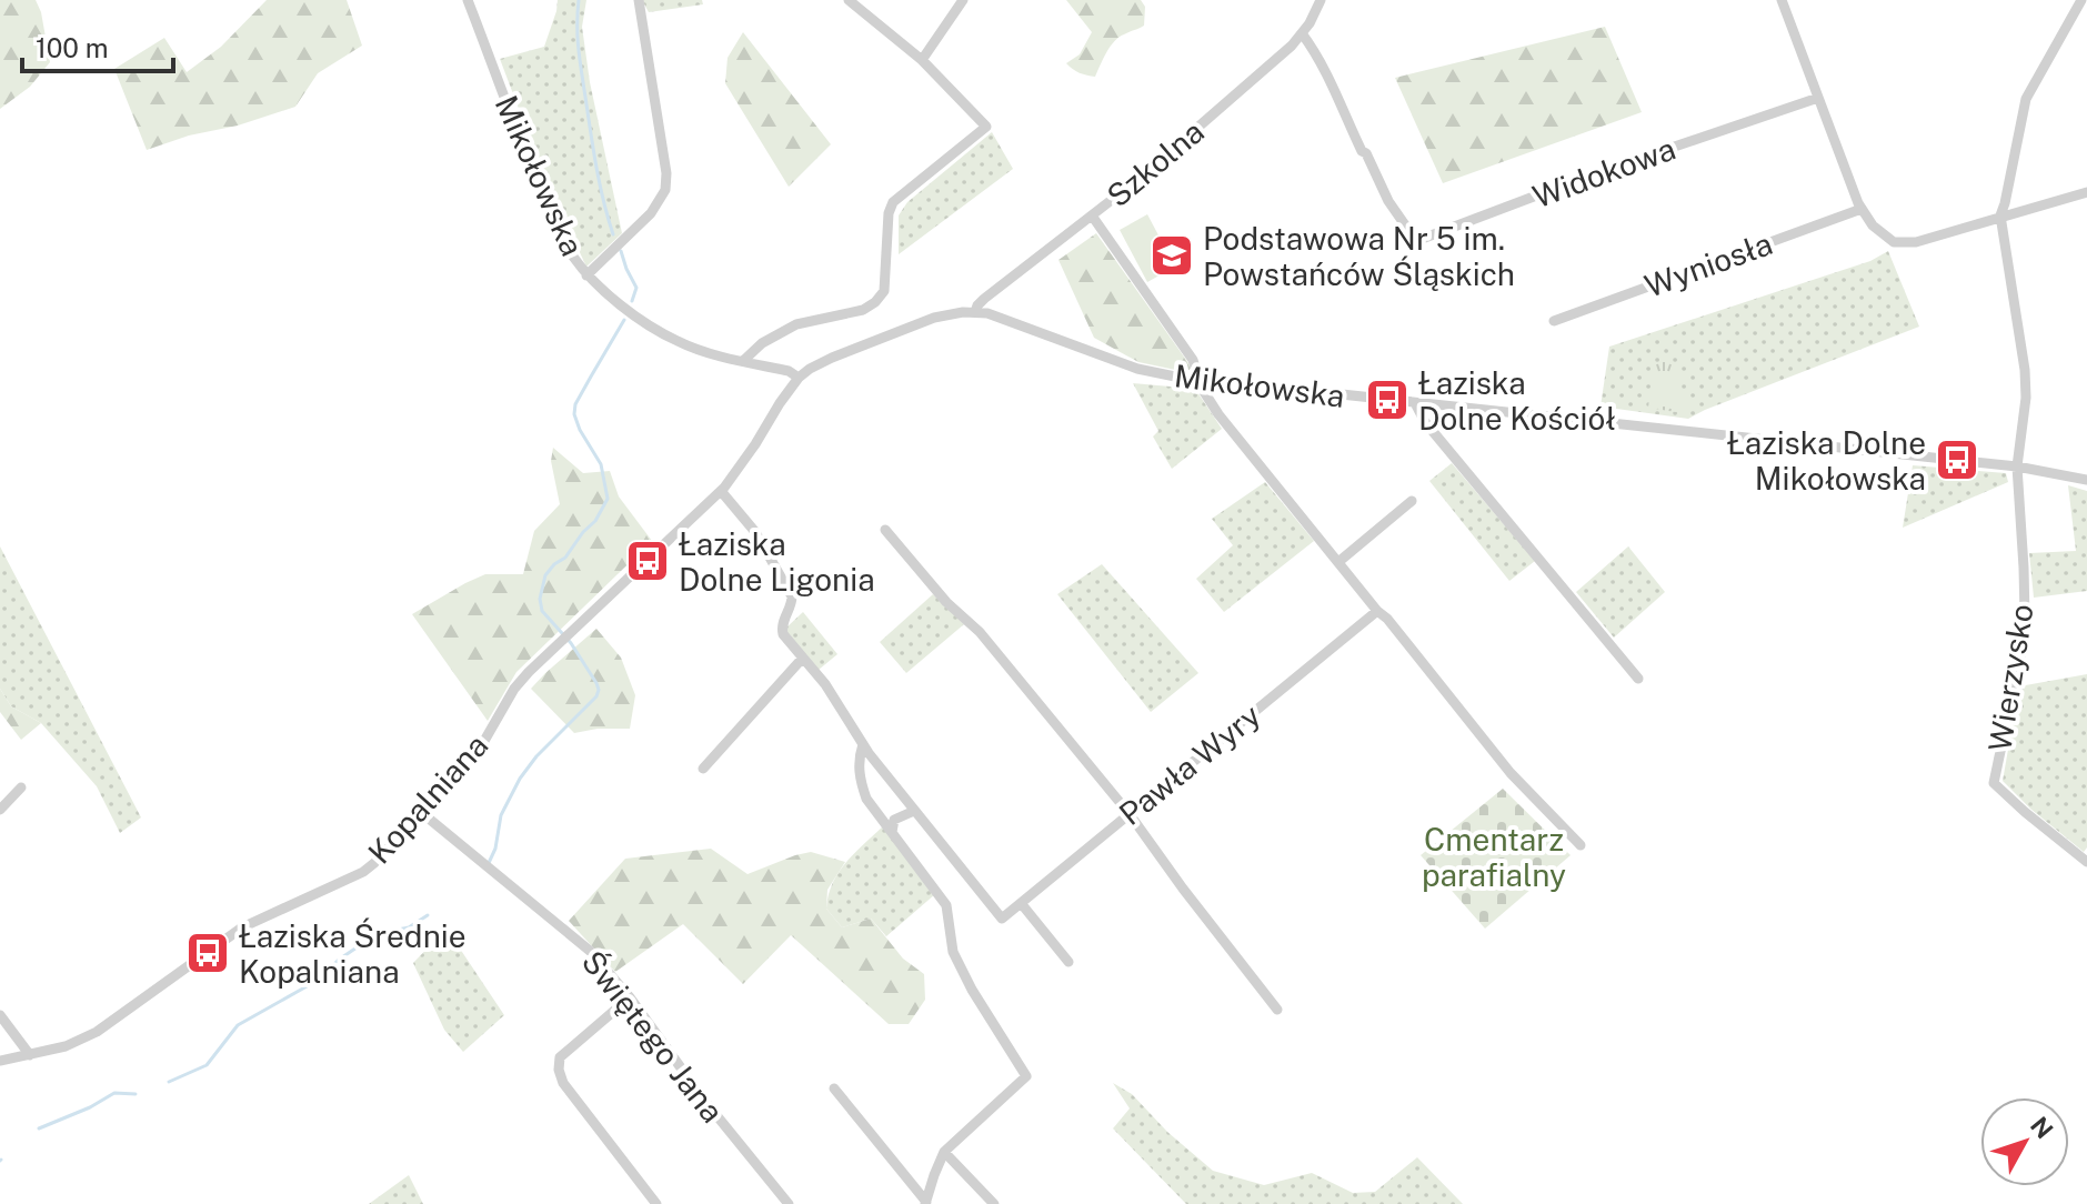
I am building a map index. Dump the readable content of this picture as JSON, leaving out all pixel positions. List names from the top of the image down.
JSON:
{
  "streets": {
    "street": [
      "Szkolna",
      "Widokowa",
      "Mikołowska",
      "Wyniosła",
      "Wierzysko",
      "Pawła Wyry",
      "Kopalniana",
      "Świętego Jana"
    ]
  },
  "crossings": [
    ["Szkolna", "Widokowa"],
    ["Szkolna", "Mikołowska"],
    ["Mikołowska", "Wierzysko"],
    ["Mikołowska", "Kopalniana"],
    ["Kopalniana", "Świętego Jana"]
  ],
  "parks": ["Cmentarz parafialny"],
  "places": {
    "school or university": ["Podstawowa Nr 5 im. Powstańców Śląskich"],
    "bus stop": [
      "Łaziska Dolne Kościół",
      "Łaziska Dolne Mikołowska",
      "Łaziska Dolne Ligonia",
      "Łaziska Średnie Kopalniana"
    ]
  },
  "scale_bar": "100 m",
  "north": "top right"
}
